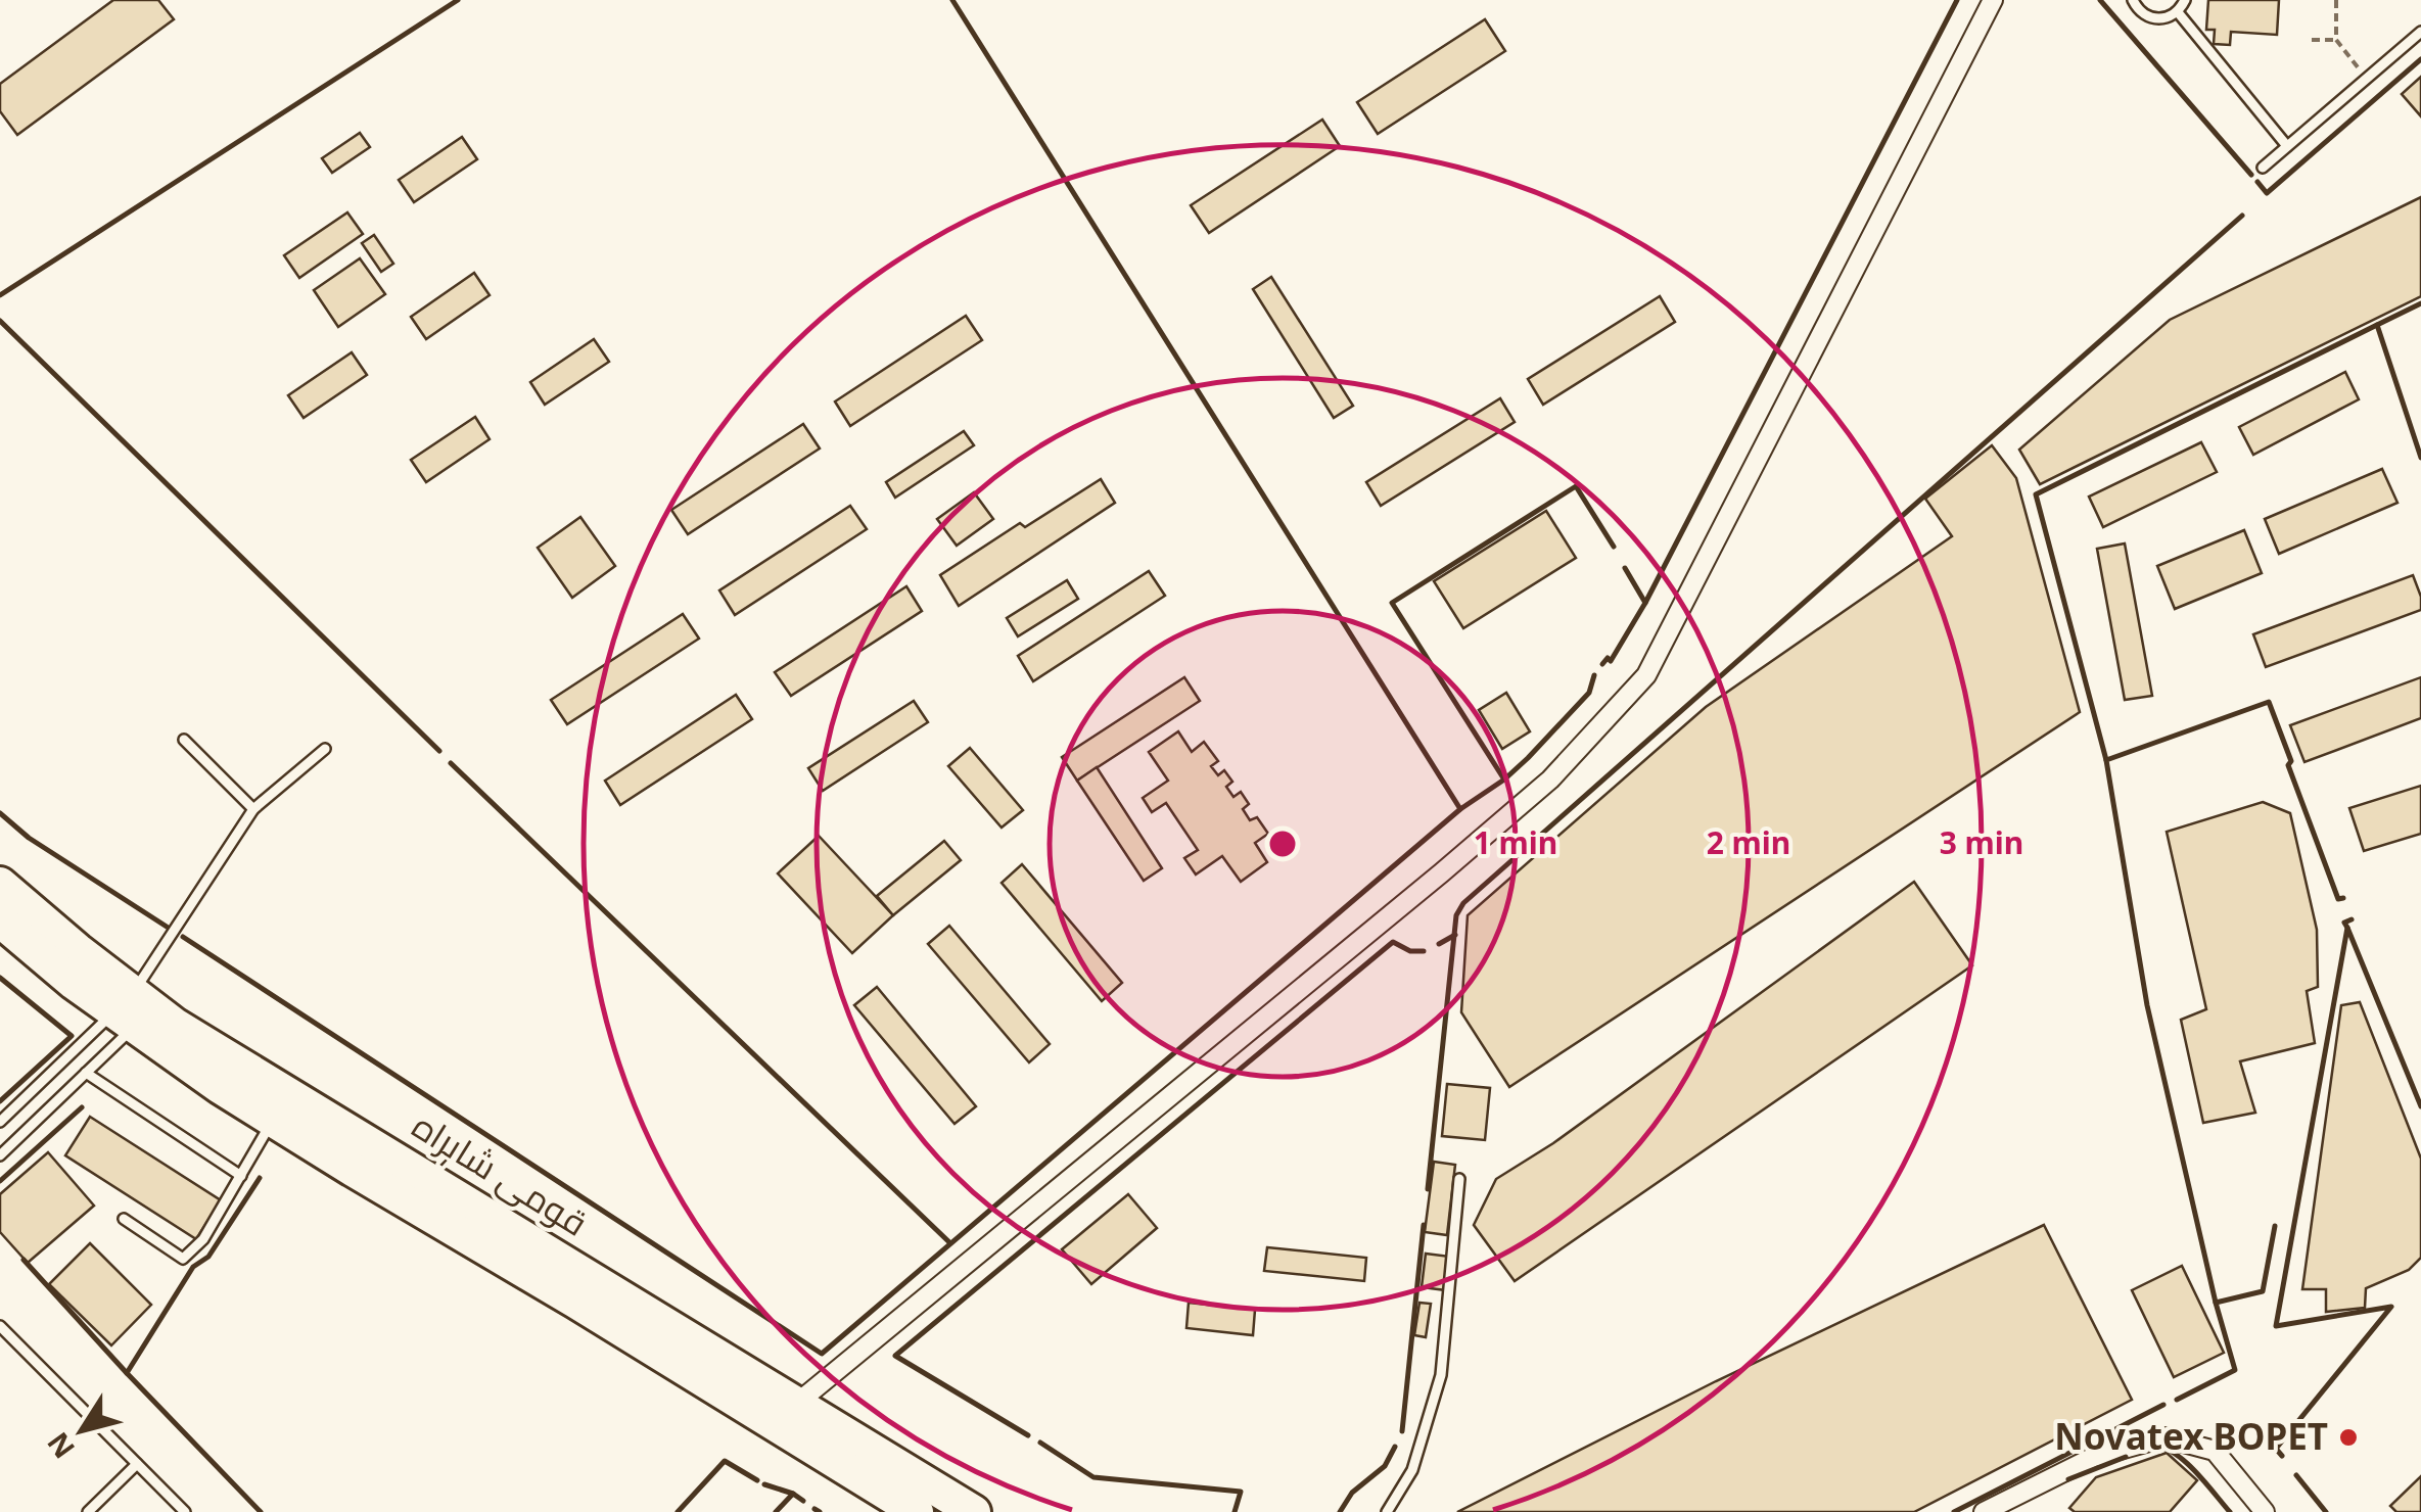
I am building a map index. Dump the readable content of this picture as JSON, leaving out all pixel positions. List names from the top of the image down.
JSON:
{
  "streets": {
    "highway": ["قومی شاہراہ"]
  },
  "places": ["Novatex BOPET"],
  "north": "bottom left",
  "rings": ["1 min", "2 min", "3 min"]
}
